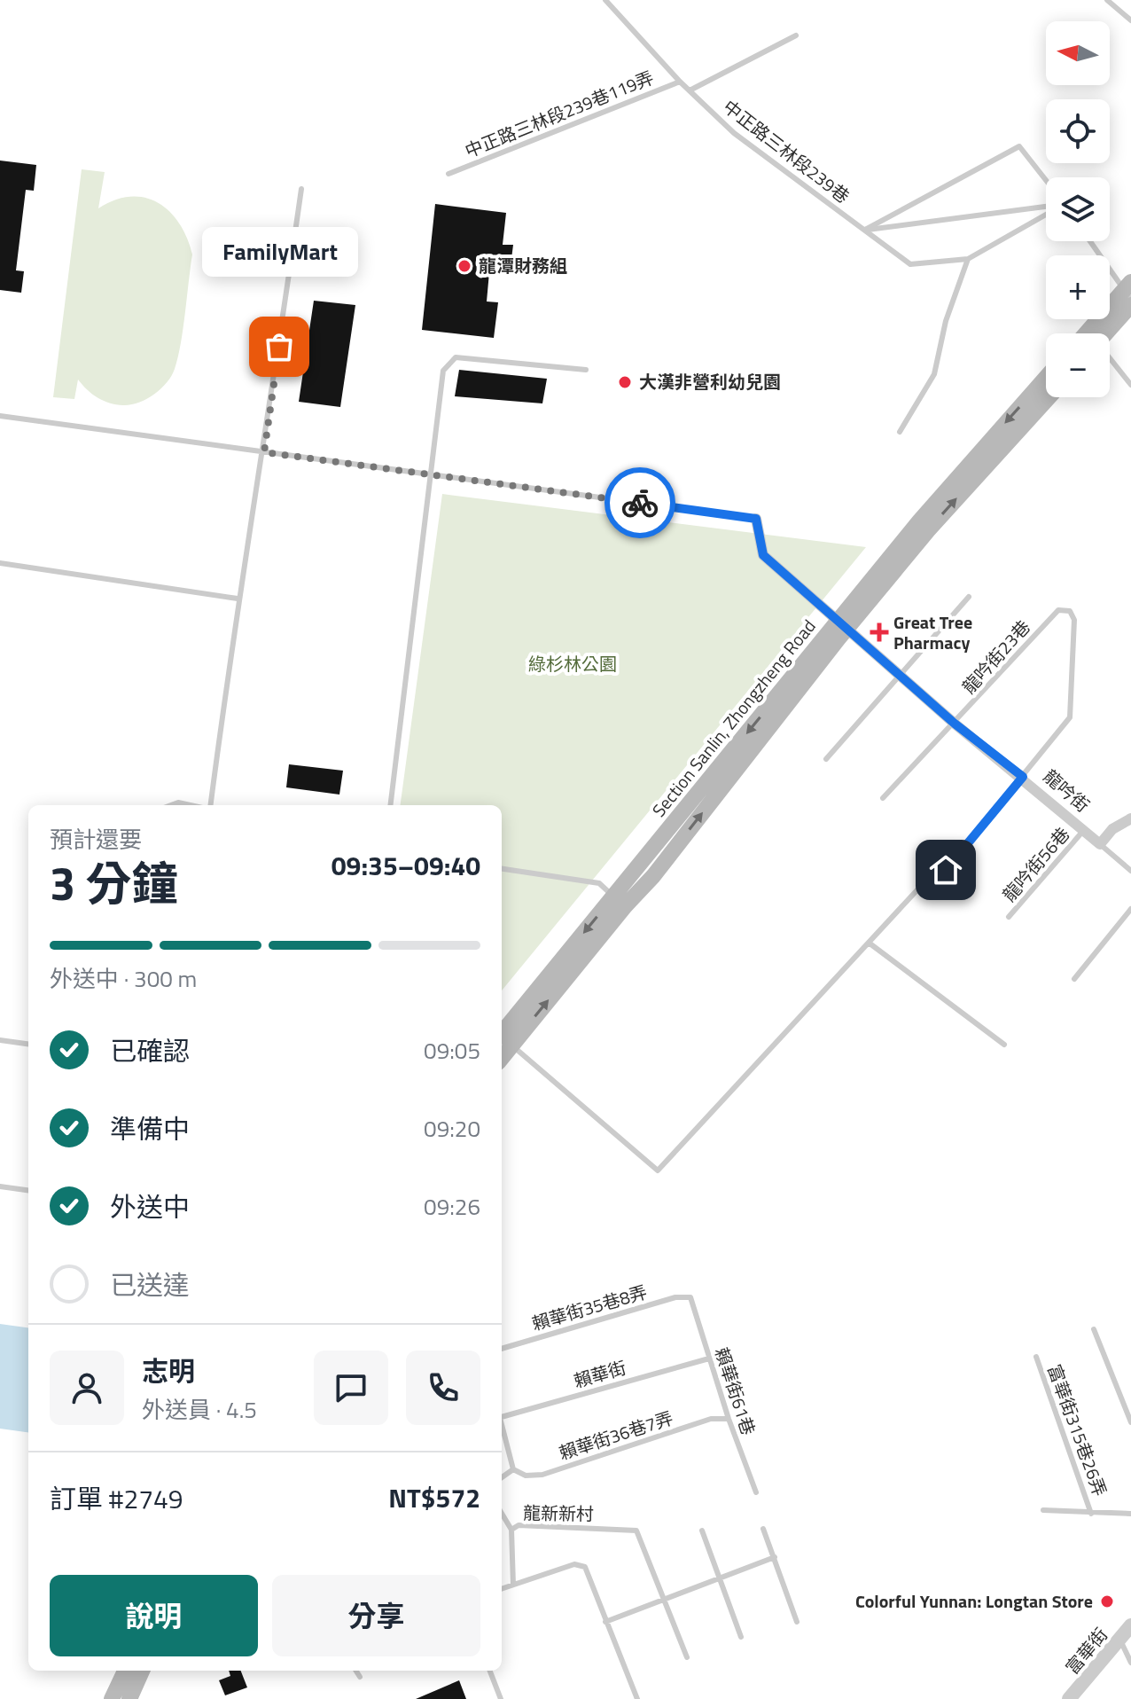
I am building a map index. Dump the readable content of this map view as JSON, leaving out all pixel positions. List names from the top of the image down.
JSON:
{
  "streets": {
    "main road": ["Section Sanlin, Zhongzheng Road"],
    "street": ["龍吟街", "富華街"],
    "lane": [
      "中正路三林段239巷119弄",
      "中正路三林段239巷",
      "龍吟街23巷",
      "龍吟街56巷",
      "賴華街35巷8弄",
      "賴華街",
      "賴華街61巷",
      "富華街315巷26弄",
      "賴華街36巷7弄",
      "龍新新村"
    ]
  },
  "crossings": [
    ["中正路三林段239巷119弄", "中正路三林段239巷"],
    ["龍吟街23巷", "龍吟街"],
    ["Section Sanlin, Zhongzheng Road", "龍吟街"],
    ["龍吟街", "龍吟街56巷"],
    ["賴華街35巷8弄", "賴華街61巷"],
    ["賴華街", "賴華街61巷"],
    ["賴華街61巷", "賴華街36巷7弄"]
  ],
  "parks": ["綠杉林公園"],
  "places": {
    "other": [
      "龍潭財務組",
      "FamilyMart",
      "大漢非營利幼兒園",
      "Colorful Yunnan: Longtan Store"
    ],
    "health": ["Great Tree Pharmacy"]
  },
  "north": "left",
  "page": {
    "map_buttons": ["+", "−"],
    "bubble": "FamilyMart",
    "heading": ["3 分鐘", "預計還要", "09:35–09:40"],
    "panel": [
      "志明",
      "外送員 · 4.5",
      "訂單 #2749",
      "NT$572"
    ],
    "bar": "外送中 · 300 m",
    "list": [
      ["已確認", "09:05"],
      ["準備中", "09:20"],
      ["外送中", "09:26"],
      "已送達"
    ],
    "buttons": ["說明", "分享"]
  }
}
